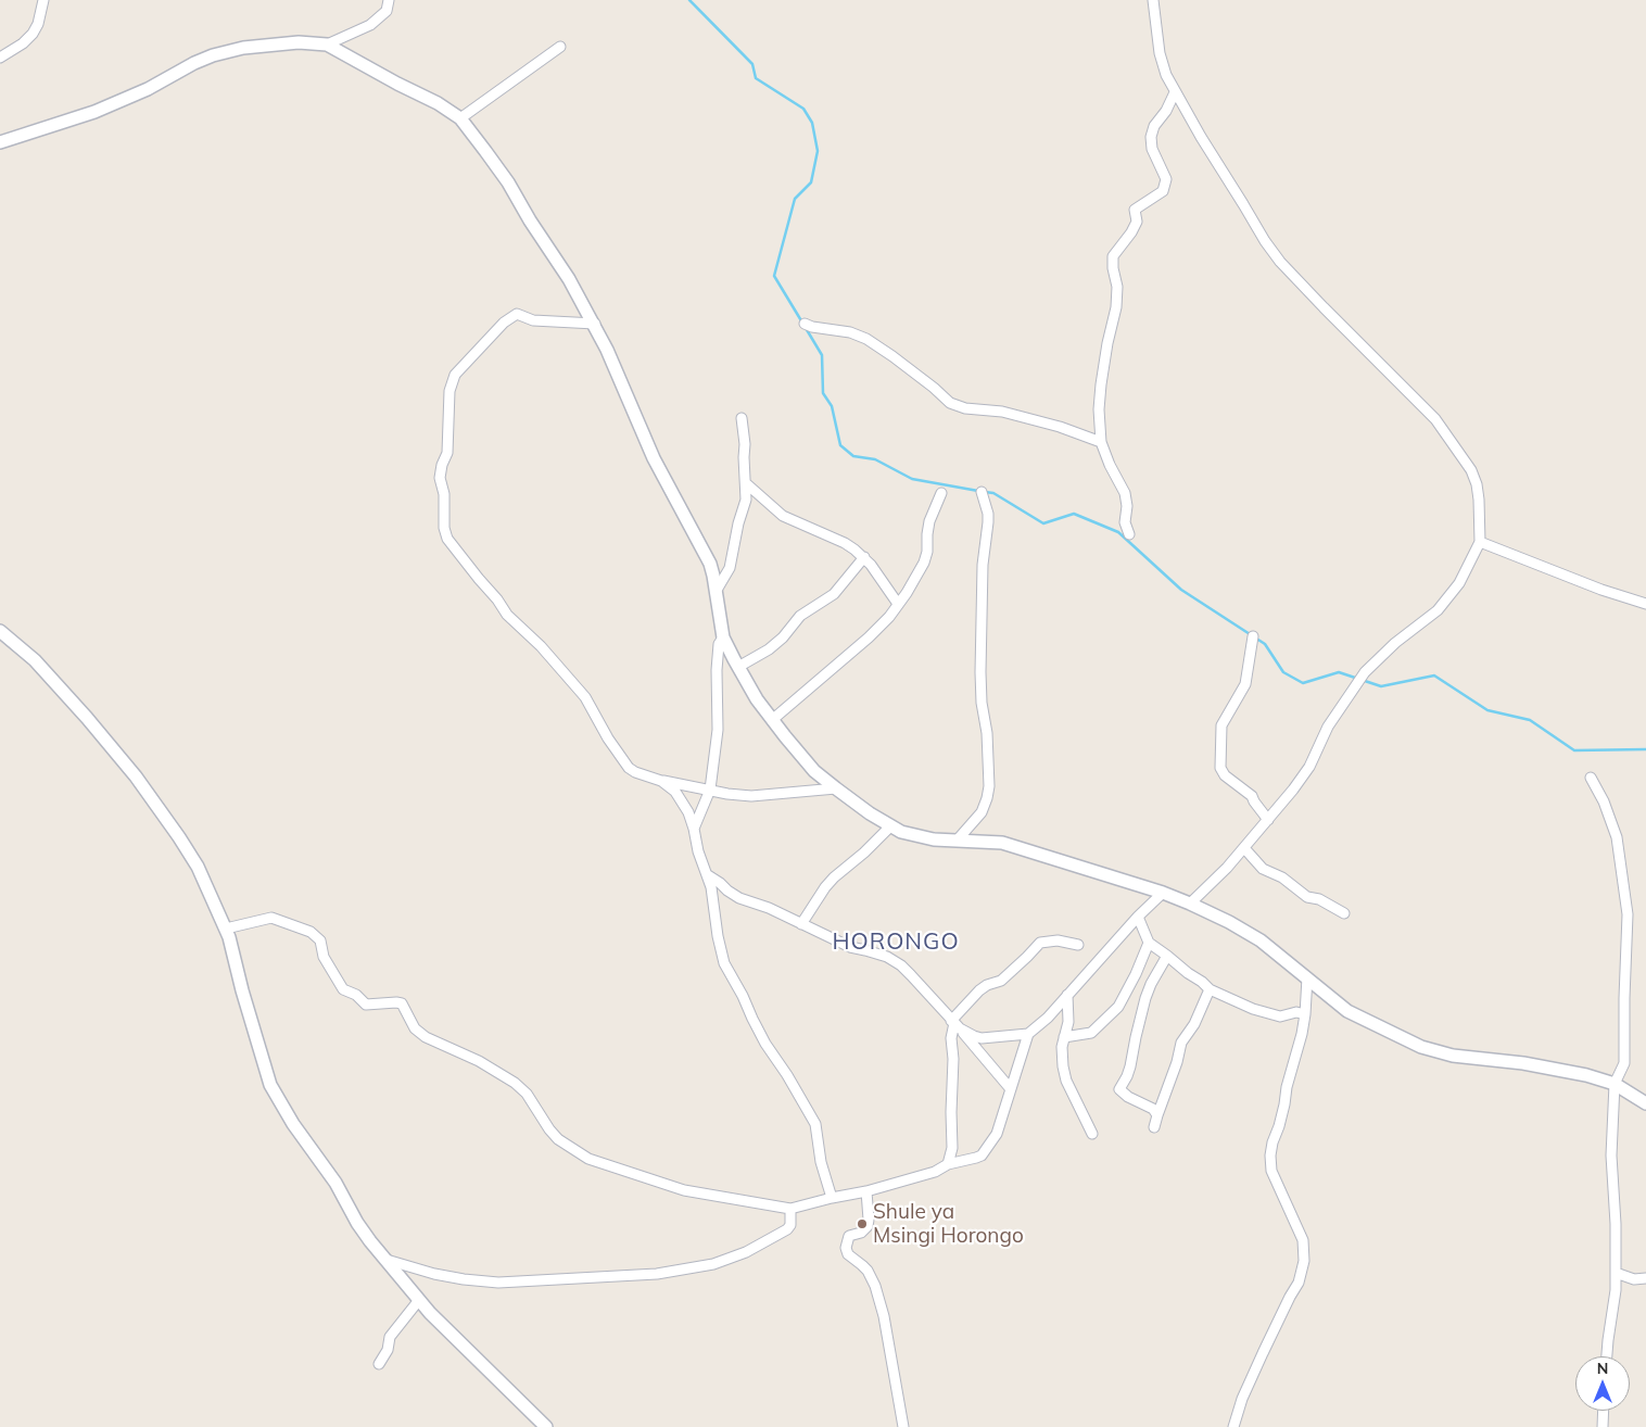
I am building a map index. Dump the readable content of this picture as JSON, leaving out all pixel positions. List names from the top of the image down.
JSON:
{
  "districts": ["HORONGO"],
  "places": ["Shule ya Msingi Horongo"],
  "north": "top"
}
